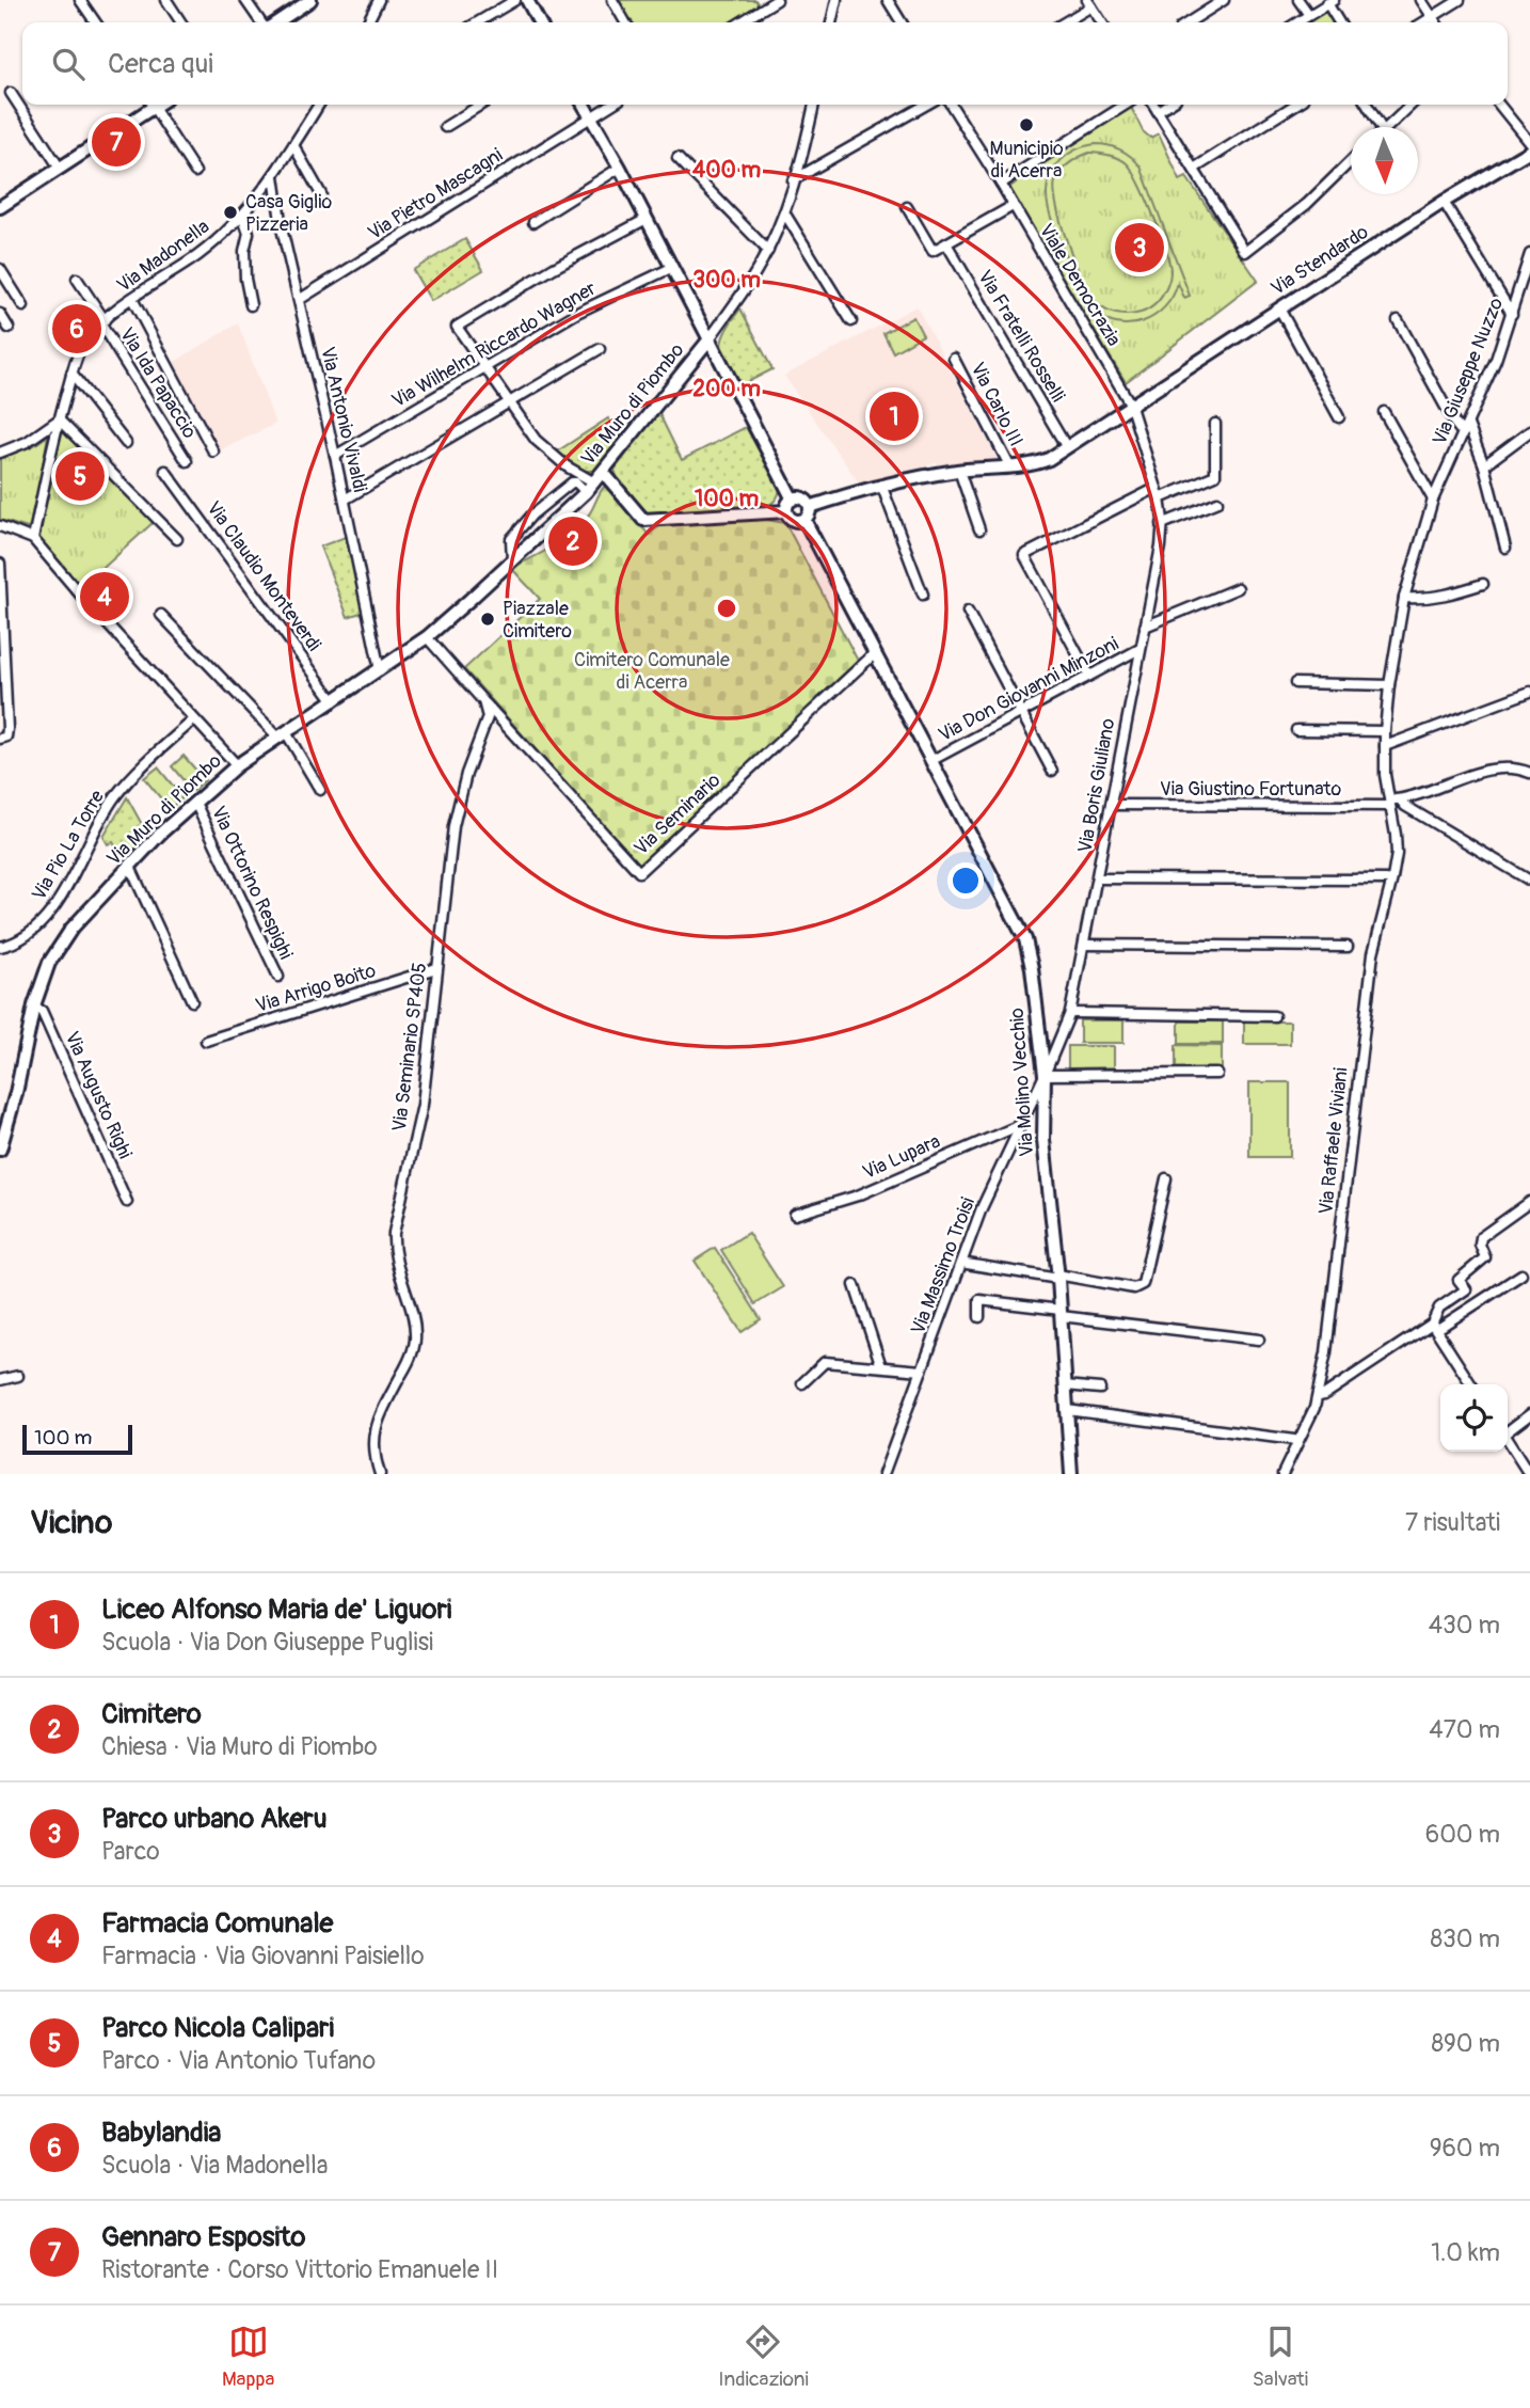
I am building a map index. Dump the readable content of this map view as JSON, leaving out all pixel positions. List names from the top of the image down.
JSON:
{
  "streets": {
    "street": [
      "Via Pietro Mascagni",
      "Via Madonella",
      "Via Stendardo",
      "Viale Democrazia",
      "Via Fratelli Rosselli",
      "Via Wilhelm Riccardo Wagner",
      "Via Giuseppe Nuzzo",
      "Via Ida Papaccio",
      "Via Muro di Piombo",
      "Via Carlo III",
      "Via Antonio Vivaldi",
      "Via Claudio Monteverdi",
      "Via Don Giovanni Minzoni",
      "Via Boris Giuliano",
      "Via Giustino Fortunato",
      "Via Seminario",
      "Via Pio La Torre",
      "Via Ottorino Respighi",
      "Via Arrigo Boito",
      "Via Seminario SP405",
      "Via Molino Vecchio",
      "Via Augusto Righi",
      "Via Raffaele Viviani",
      "Via Lupara",
      "Via Massimo Troisi"
    ]
  },
  "crossings": [
    ["Via Pietro Mascagni", "Via Antonio Vivaldi"],
    ["Via Madonella", "Via Ida Papaccio"],
    ["Via Madonella", "Via Antonio Vivaldi"],
    ["Via Stendardo", "Viale Democrazia"],
    ["Via Stendardo", "Via Fratelli Rosselli"],
    ["Via Stendardo", "Via Carlo III"],
    ["Via Stendardo", "Via Boris Giuliano"],
    ["Via Stendardo", "Via Molino Vecchio"],
    ["Viale Democrazia", "Via Boris Giuliano"],
    ["Via Wilhelm Riccardo Wagner", "Via Antonio Vivaldi"],
    ["Via Giuseppe Nuzzo", "Via Giustino Fortunato"],
    ["Via Giuseppe Nuzzo", "Via Raffaele Viviani"],
    ["Via Muro di Piombo", "Via Antonio Vivaldi"],
    ["Via Muro di Piombo", "Via Claudio Monteverdi"],
    ["Via Muro di Piombo", "Via Ottorino Respighi"],
    ["Via Muro di Piombo", "Via Augusto Righi"],
    ["Via Don Giovanni Minzoni", "Via Boris Giuliano"],
    ["Via Don Giovanni Minzoni", "Via Molino Vecchio"],
    ["Via Boris Giuliano", "Via Giustino Fortunato"],
    ["Via Boris Giuliano", "Via Molino Vecchio"],
    ["Via Boris Giuliano", "Via Massimo Troisi"],
    ["Via Giustino Fortunato", "Via Raffaele Viviani"],
    ["Via Seminario", "Via Seminario SP405"],
    ["Via Seminario", "Via Molino Vecchio"],
    ["Via Arrigo Boito", "Via Seminario SP405"],
    ["Via Molino Vecchio", "Via Massimo Troisi"],
    ["Via Lupara", "Via Massimo Troisi"]
  ],
  "parks": ["Cimitero Comunale di Acerra"],
  "places": ["Municipio di Acerra", "Casa Giglio Pizzeria", "Piazzale Cimitero"],
  "scale_bar": "100 m",
  "north": "bottom",
  "page": {
    "search": "Cerca qui",
    "pins": [
      "7",
      "3",
      "6",
      "1",
      "5",
      "2",
      "4"
    ],
    "scale": "100 m",
    "heading": ["Vicino", "7 risultati"],
    "list": [
      {
        "mark": "1",
        "name": "Liceo Alfonso Maria de' Liguori",
        "note": "Scuola · Via Don Giuseppe Puglisi",
        "value": "430 m"
      },
      {
        "mark": "2",
        "name": "Cimitero",
        "note": "Chiesa · Via Muro di Piombo",
        "value": "470 m"
      },
      {
        "mark": "3",
        "name": "Parco urbano Akeru",
        "note": "Parco",
        "value": "600 m"
      },
      {
        "mark": "4",
        "name": "Farmacia Comunale",
        "note": "Farmacia · Via Giovanni Paisiello",
        "value": "830 m"
      },
      {
        "mark": "5",
        "name": "Parco Nicola Calipari",
        "note": "Parco · Via Antonio Tufano",
        "value": "890 m"
      },
      {
        "mark": "6",
        "name": "Babylandia",
        "note": "Scuola · Via Madonella",
        "value": "960 m"
      },
      {
        "mark": "7",
        "name": "Gennaro Esposito",
        "note": "Ristorante · Corso Vittorio Emanuele II",
        "value": "1.0 km"
      }
    ],
    "nav": ["Mappa", "Indicazioni", "Salvati"]
  },
  "rings": [
    "400 m",
    "300 m",
    "200 m",
    "100 m"
  ]
}
